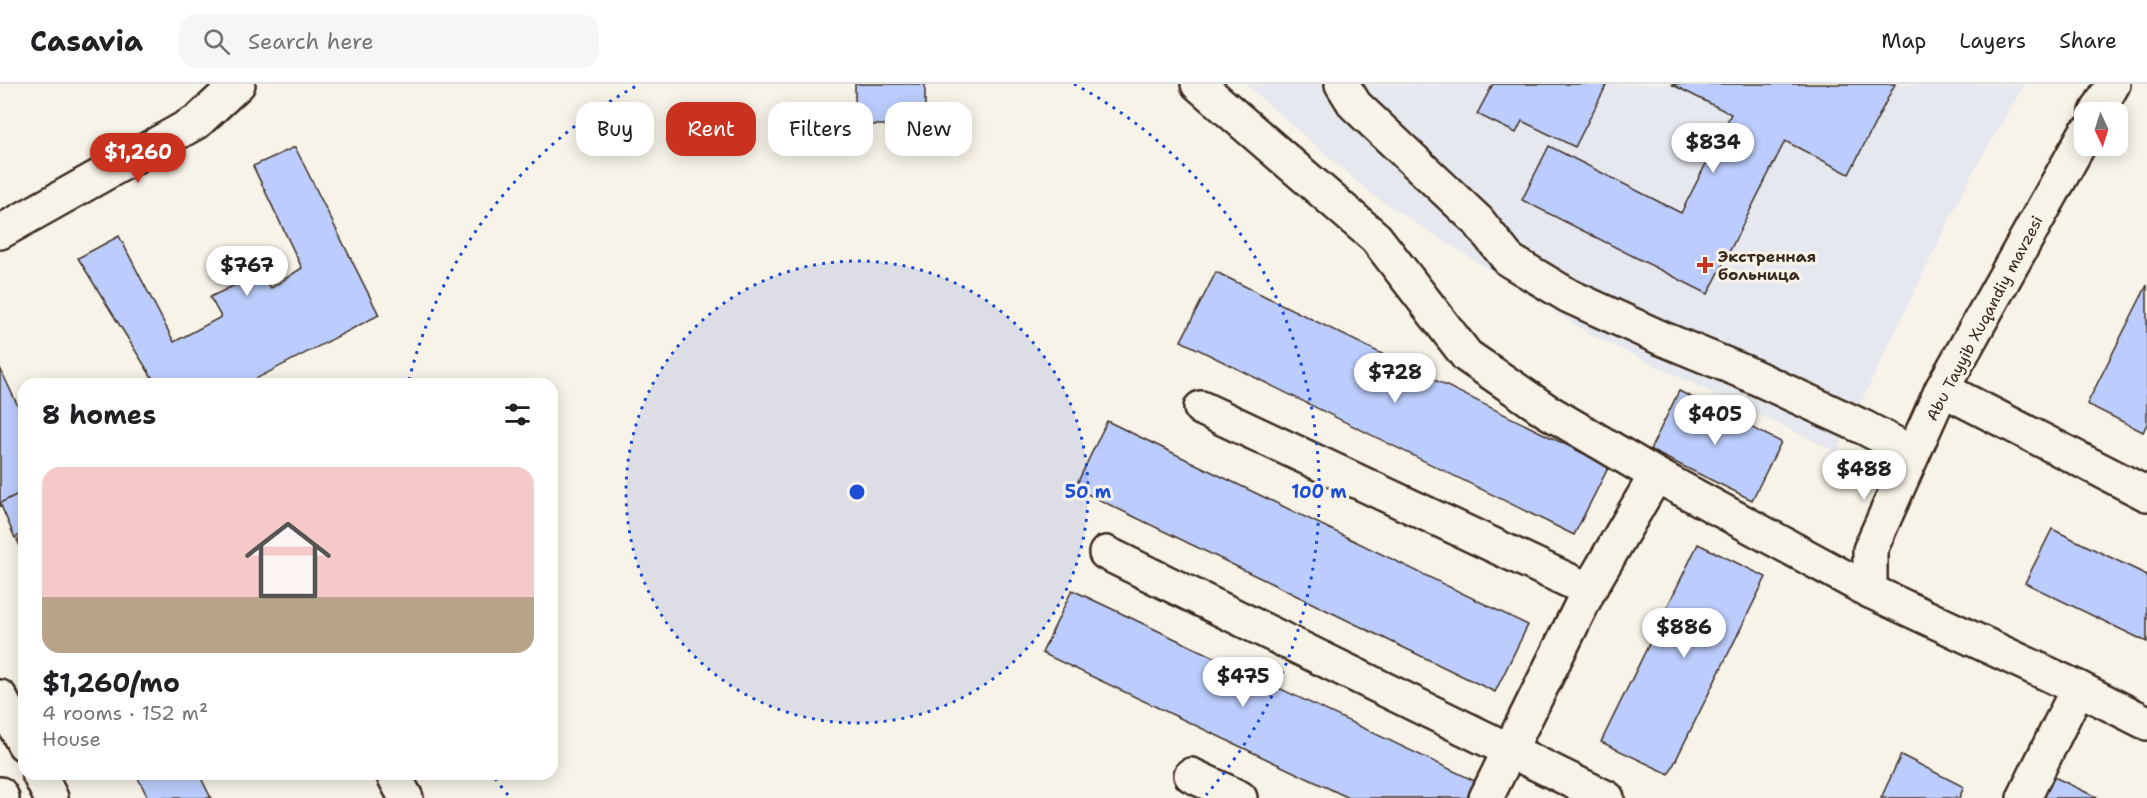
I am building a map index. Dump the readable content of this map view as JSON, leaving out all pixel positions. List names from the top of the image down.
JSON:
{
  "streets": {
    "street": ["Abu Tayyib Xuqandiy mavzesi"]
  },
  "places": {
    "health": ["Экстренная больница"]
  },
  "north": "bottom",
  "page": {
    "header": "Casavia",
    "search": "Search here",
    "nav": ["Map", "Layers", "Share"],
    "chip": [
      "Buy",
      "Rent",
      "Filters",
      "New"
    ],
    "price": [
      "$834",
      "$1,260",
      "$767",
      "$728",
      "$405",
      "$488",
      "$886",
      "$475"
    ],
    "heading": "8 homes",
    "list": [
      {
        "name": "$1,260/mo",
        "note": "4 rooms · 152 m² · House"
      }
    ]
  },
  "rings": ["50 m", "100 m"]
}
